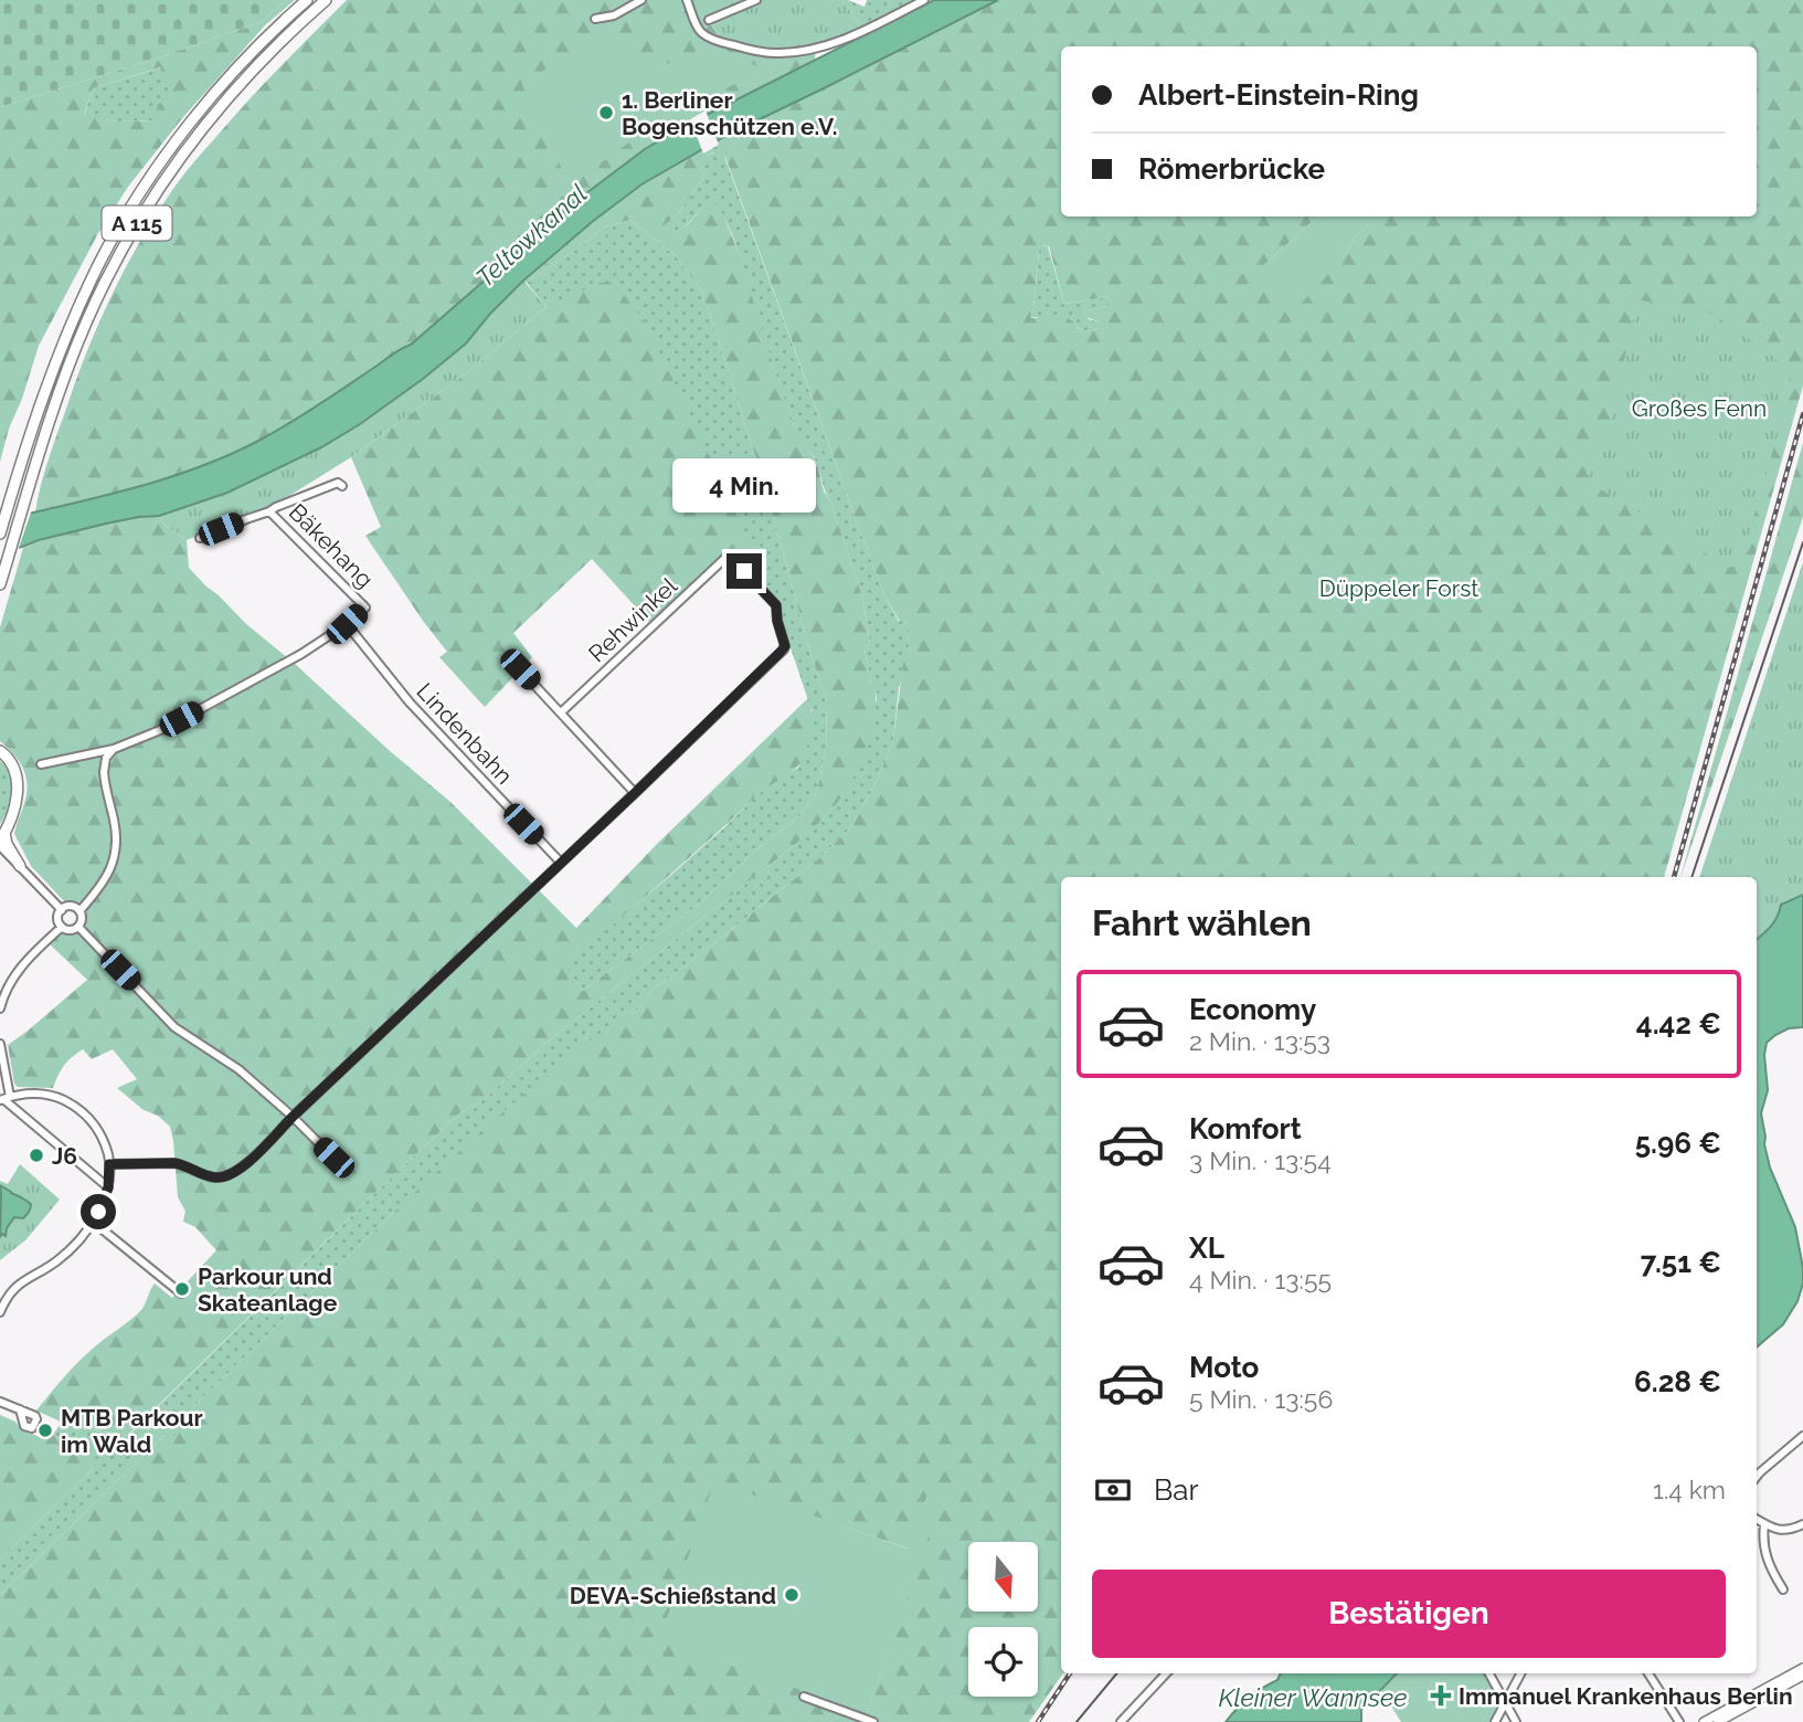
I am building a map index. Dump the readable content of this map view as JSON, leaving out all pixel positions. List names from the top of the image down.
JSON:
{
  "streets": {
    "highway": ["A 115"],
    "street": ["Bäkehang", "Rehwinkel", "Lindenbahn"]
  },
  "crossings": [
    ["Bäkehang", "Lindenbahn"]
  ],
  "water": ["Teltowkanal", "Kleiner Wannsee"],
  "parks": ["Großes Fenn", "Düppeler Forst"],
  "places": {
    "other": [
      "1. Berliner Bogenschützen e.V.",
      "J6",
      "Parkour und Skateanlage",
      "MTB Parkour im Wald",
      "DEVA-Schießstand"
    ],
    "health": ["Immanuel Krankenhaus Berlin"]
  },
  "north": "bottom",
  "page": {
    "banner": ["Albert-Einstein-Ring", "Römerbrücke"],
    "bubble": "4 Min.",
    "heading": "Fahrt wählen",
    "list": [
      {
        "name": "Economy",
        "note": "2 Min. · 13:53",
        "value": "4.42 €"
      },
      {
        "name": "Komfort",
        "note": "3 Min. · 13:54",
        "value": "5.96 €"
      },
      {
        "name": "XL",
        "note": "4 Min. · 13:55",
        "value": "7.51 €"
      },
      {
        "name": "Moto",
        "note": "5 Min. · 13:56",
        "value": "6.28 €"
      }
    ],
    "pay": ["Bar", "1.4 km"],
    "buttons": "Bestätigen"
  }
}
